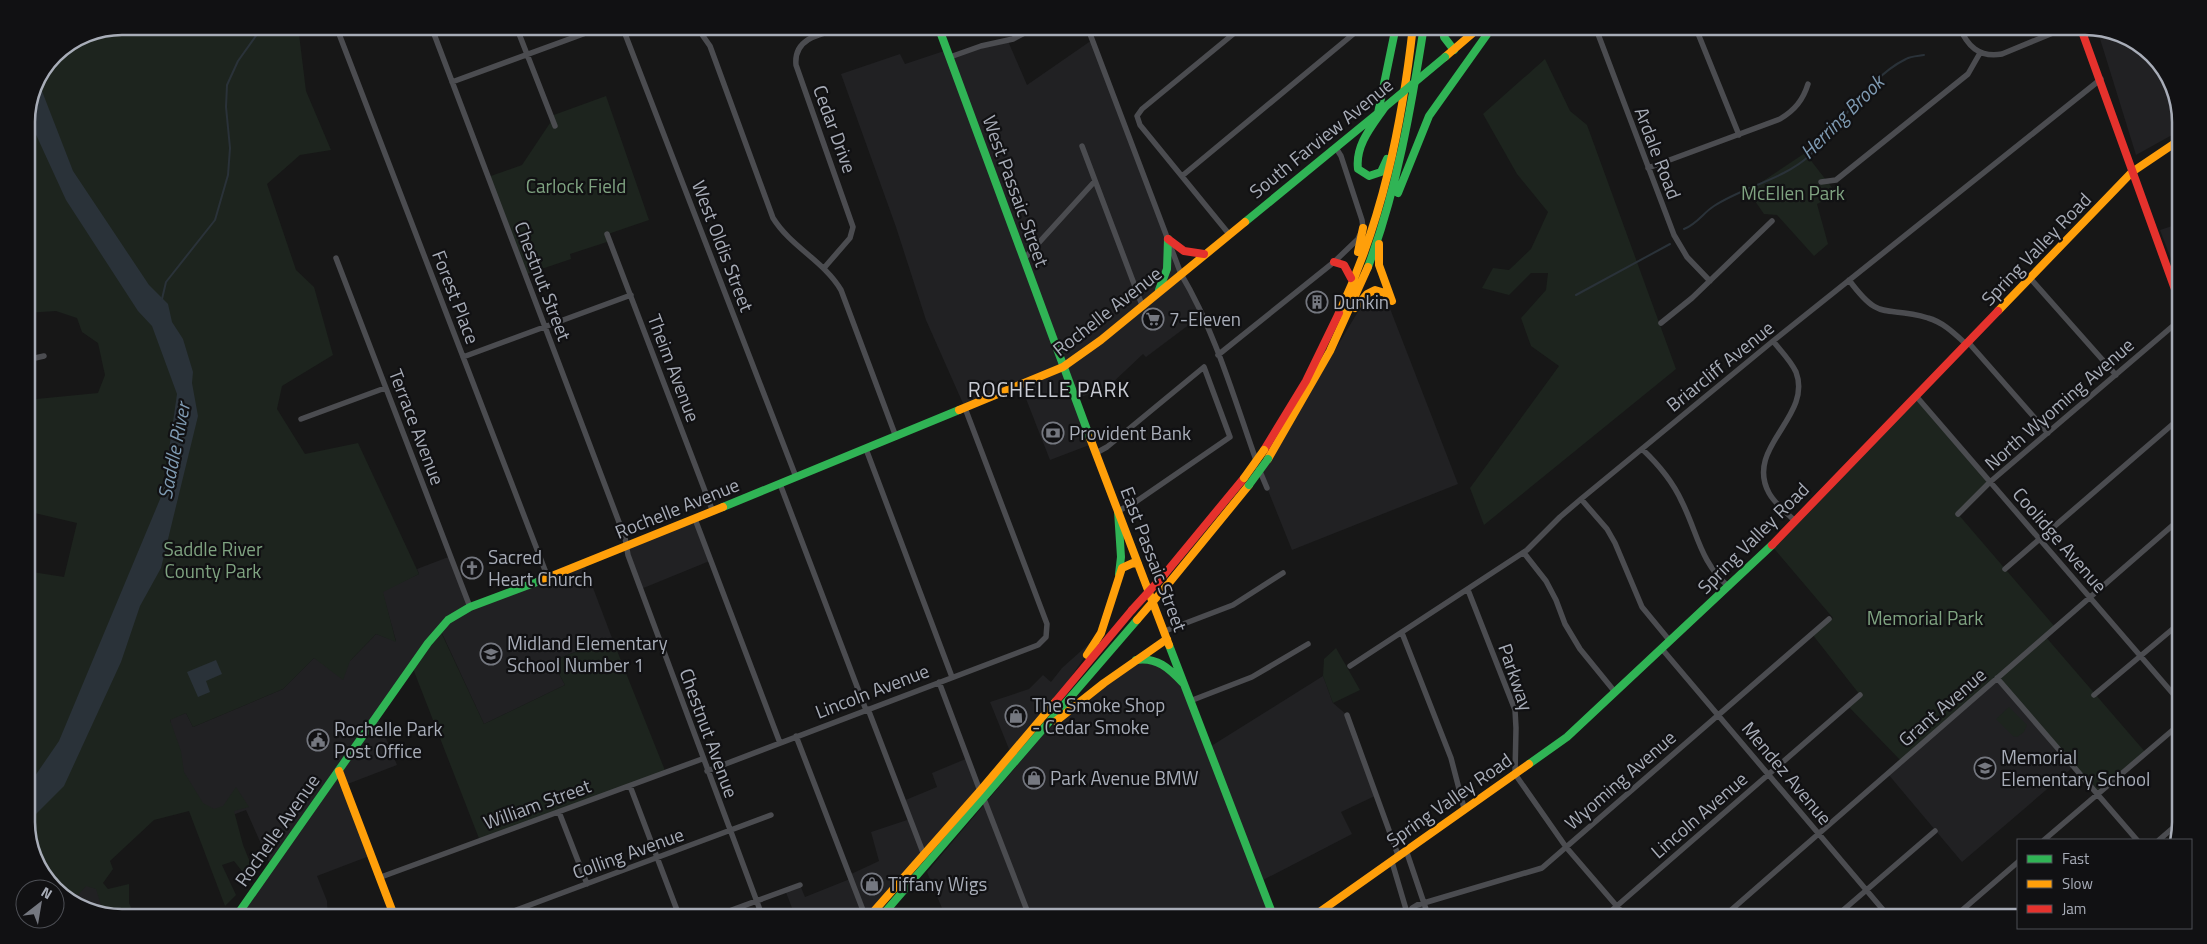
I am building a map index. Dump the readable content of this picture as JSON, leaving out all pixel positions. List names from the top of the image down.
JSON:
{
  "streets": {
    "main road": [
      "South Farview Avenue",
      "West Passaic Street",
      "Spring Valley Road",
      "Rochelle Avenue",
      "East Passaic Street"
    ],
    "street": [
      "Cedar Drive",
      "Ardale Road",
      "West Oldis Street",
      "Chestnut Street",
      "Forest Place",
      "Briarcliff Avenue",
      "Theim Avenue",
      "North Wyoming Avenue",
      "Terrace Avenue",
      "Coolidge Avenue",
      "Parkway",
      "Lincoln Avenue",
      "Grant Avenue",
      "Chestnut Avenue",
      "Mendez Avenue",
      "Wyoming Avenue",
      "William Street",
      "Colling Avenue"
    ]
  },
  "crossings": [
    ["South Farview Avenue", "Rochelle Avenue"],
    ["West Passaic Street", "Rochelle Avenue"],
    ["West Passaic Street", "East Passaic Street"],
    ["West Oldis Street", "Rochelle Avenue"],
    ["Spring Valley Road", "Coolidge Avenue"],
    ["Spring Valley Road", "Parkway"],
    ["Spring Valley Road", "Mendez Avenue"],
    ["Chestnut Street", "Rochelle Avenue"],
    ["Chestnut Street", "Chestnut Avenue"],
    ["Forest Place", "Rochelle Avenue"],
    ["Rochelle Avenue", "Theim Avenue"],
    ["Rochelle Avenue", "Terrace Avenue"],
    ["Rochelle Avenue", "East Passaic Street"],
    ["Rochelle Avenue", "Lincoln Avenue"],
    ["Rochelle Avenue", "Chestnut Avenue"],
    ["Briarcliff Avenue", "Parkway"],
    ["North Wyoming Avenue", "Coolidge Avenue"],
    ["Coolidge Avenue", "Grant Avenue"],
    ["Lincoln Avenue", "Chestnut Avenue"],
    ["Lincoln Avenue", "Mendez Avenue"],
    ["Grant Avenue", "Mendez Avenue"],
    ["Chestnut Avenue", "William Street"],
    ["Chestnut Avenue", "Colling Avenue"],
    ["Mendez Avenue", "Wyoming Avenue"]
  ],
  "districts": ["ROCHELLE PARK"],
  "water": ["Herring Brook", "Saddle River"],
  "parks": [
    "Carlock Field",
    "McEllen Park",
    "Saddle River County Park",
    "Memorial Park"
  ],
  "places": {
    "building": ["Dunkin"],
    "supermarket": ["7-Eleven"],
    "bank": ["Provident Bank"],
    "church": ["Sacred Heart Church"],
    "school or university": ["Midland Elementary School Number 1", "Memorial Elementary School"],
    "shop": ["The Smoke Shop - Cedar Smoke", "Park Avenue BMW", "Tiffany Wigs"],
    "public building": ["Rochelle Park Post Office"]
  },
  "legend": ["Fast", "Slow", "Jam"],
  "north": "top right"
}
